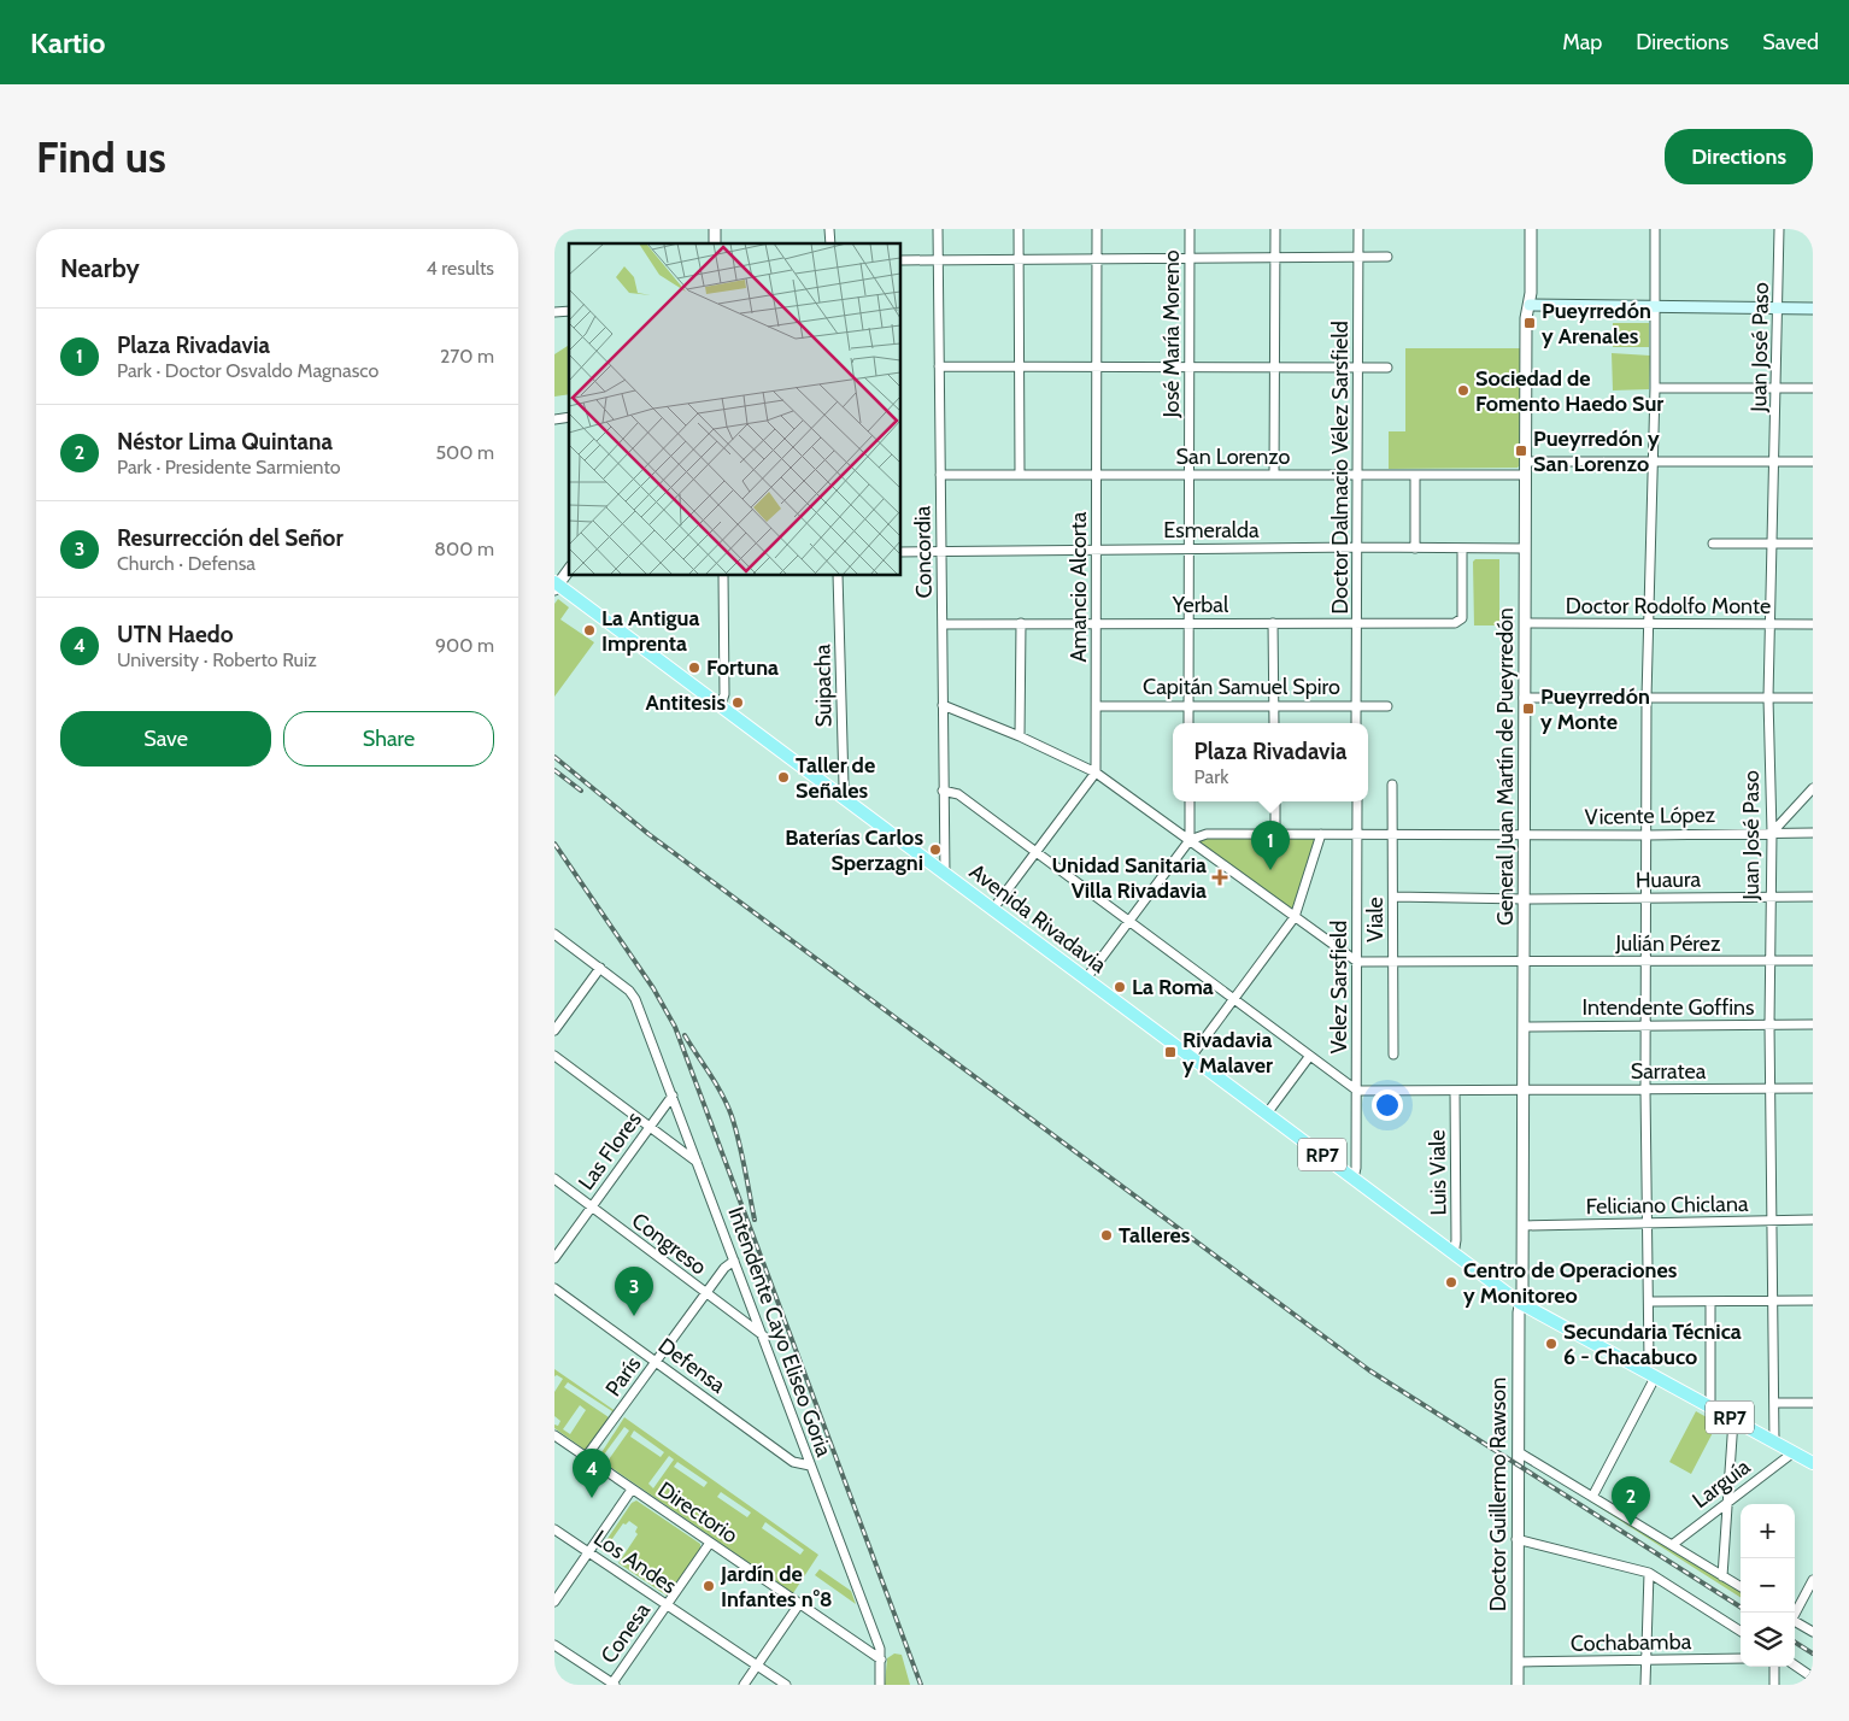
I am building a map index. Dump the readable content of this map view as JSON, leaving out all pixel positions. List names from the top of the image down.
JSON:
{
  "streets": {
    "main road": ["Avenida Rivadavia", "RP7"],
    "street": [
      "José María Moreno",
      "Juan José Paso",
      "San Lorenzo",
      "Doctor Dalmacio Vélez Sarsfield",
      "Esmeralda",
      "Concordia",
      "Amancio Alcorta",
      "Yerbal",
      "Doctor Rodolfo Monte",
      "Suipacha",
      "Capitán Samuel Spiro",
      "General Juan Martín de Pueyrredón",
      "Vicente López",
      "Huaura",
      "Viale",
      "Julián Pérez",
      "Velez Sarsfield",
      "Intendente Goffins",
      "Sarratea",
      "Las Flores",
      "Luis Viale",
      "Feliciano Chiclana",
      "Congreso",
      "Intendente Cayo Eliseo Goria",
      "Defensa",
      "París",
      "Larguía",
      "Doctor Guillermo Rawson",
      "Directorio",
      "Los Andes",
      "Conesa",
      "Cochabamba"
    ]
  },
  "crossings": [
    ["José María Moreno", "San Lorenzo"],
    ["José María Moreno", "Esmeralda"],
    ["José María Moreno", "Yerbal"],
    ["José María Moreno", "Capitán Samuel Spiro"],
    ["Juan José Paso", "Doctor Rodolfo Monte"],
    ["Juan José Paso", "Vicente López"],
    ["Juan José Paso", "Huaura"],
    ["Juan José Paso", "Avenida Rivadavia"],
    ["Juan José Paso", "Julián Pérez"],
    ["Juan José Paso", "Intendente Goffins"],
    ["Juan José Paso", "Sarratea"],
    ["Juan José Paso", "Feliciano Chiclana"],
    ["San Lorenzo", "Doctor Dalmacio Vélez Sarsfield"],
    ["San Lorenzo", "Concordia"],
    ["San Lorenzo", "Amancio Alcorta"],
    ["San Lorenzo", "General Juan Martín de Pueyrredón"],
    ["Doctor Dalmacio Vélez Sarsfield", "Esmeralda"],
    ["Doctor Dalmacio Vélez Sarsfield", "Yerbal"],
    ["Doctor Dalmacio Vélez Sarsfield", "Capitán Samuel Spiro"],
    ["Esmeralda", "Concordia"],
    ["Esmeralda", "Amancio Alcorta"],
    ["Esmeralda", "Yerbal"],
    ["Esmeralda", "General Juan Martín de Pueyrredón"],
    ["Concordia", "Yerbal"],
    ["Concordia", "Avenida Rivadavia"],
    ["Amancio Alcorta", "Yerbal"],
    ["Amancio Alcorta", "Capitán Samuel Spiro"],
    ["Doctor Rodolfo Monte", "General Juan Martín de Pueyrredón"],
    ["Suipacha", "Avenida Rivadavia"],
    ["General Juan Martín de Pueyrredón", "Vicente López"],
    ["General Juan Martín de Pueyrredón", "Huaura"],
    ["General Juan Martín de Pueyrredón", "Avenida Rivadavia"],
    ["General Juan Martín de Pueyrredón", "Julián Pérez"],
    ["General Juan Martín de Pueyrredón", "Intendente Goffins"],
    ["General Juan Martín de Pueyrredón", "Sarratea"],
    ["General Juan Martín de Pueyrredón", "Feliciano Chiclana"],
    ["General Juan Martín de Pueyrredón", "Doctor Guillermo Rawson"],
    ["Vicente López", "Viale"],
    ["Vicente López", "Velez Sarsfield"],
    ["Huaura", "Viale"],
    ["Avenida Rivadavia", "Velez Sarsfield"],
    ["Avenida Rivadavia", "Luis Viale"],
    ["Avenida Rivadavia", "Larguía"],
    ["Avenida Rivadavia", "Doctor Guillermo Rawson"],
    ["Viale", "Julián Pérez"],
    ["Julián Pérez", "Velez Sarsfield"],
    ["Velez Sarsfield", "Sarratea"],
    ["Sarratea", "Luis Viale"],
    ["Las Flores", "Congreso"],
    ["Las Flores", "Intendente Cayo Eliseo Goria"],
    ["Congreso", "Intendente Cayo Eliseo Goria"],
    ["Congreso", "París"],
    ["Intendente Cayo Eliseo Goria", "Defensa"],
    ["Intendente Cayo Eliseo Goria", "París"],
    ["Intendente Cayo Eliseo Goria", "Directorio"],
    ["Defensa", "París"],
    ["París", "Directorio"],
    ["Doctor Guillermo Rawson", "Cochabamba"],
    ["Directorio", "Conesa"],
    ["Los Andes", "Conesa"]
  ],
  "places": {
    "transit": [
      "Pueyrredón y Arenales",
      "Pueyrredón y San Lorenzo",
      "Pueyrredón y Monte",
      "Rivadavia y Malaver"
    ],
    "other": [
      "Sociedad de Fomento Haedo Sur",
      "La Antigua Imprenta",
      "Fortuna",
      "Antitesis",
      "Taller de Señales",
      "Baterías Carlos Sperzagni",
      "La Roma",
      "Talleres",
      "Centro de Operaciones y Monitoreo",
      "Secundaria Técnica 6 - Chacabuco",
      "Jardín de Infantes n°8"
    ],
    "health": ["Unidad Sanitaria Villa Rivadavia"]
  },
  "page": {
    "header": "Kartio",
    "nav": ["Map", "Directions", "Saved"],
    "buttons": [
      "Directions",
      ["Save", "Share"]
    ],
    "title": "Find us",
    "heading": ["Nearby", "4 results"],
    "list": [
      {
        "mark": "1",
        "name": "Plaza Rivadavia",
        "note": "Park · Doctor Osvaldo Magnasco",
        "value": "270 m"
      },
      {
        "mark": "2",
        "name": "Néstor Lima Quintana",
        "note": "Park · Presidente Sarmiento",
        "value": "500 m"
      },
      {
        "mark": "3",
        "name": "Resurrección del Señor",
        "note": "Church · Defensa",
        "value": "800 m"
      },
      {
        "mark": "4",
        "name": "UTN Haedo",
        "note": "University · Roberto Ruiz",
        "value": "900 m"
      }
    ],
    "popup": ["Plaza Rivadavia", "Park"],
    "pins": [
      "1",
      "3",
      "4",
      "2"
    ],
    "map_buttons": ["+", "−"]
  }
}
